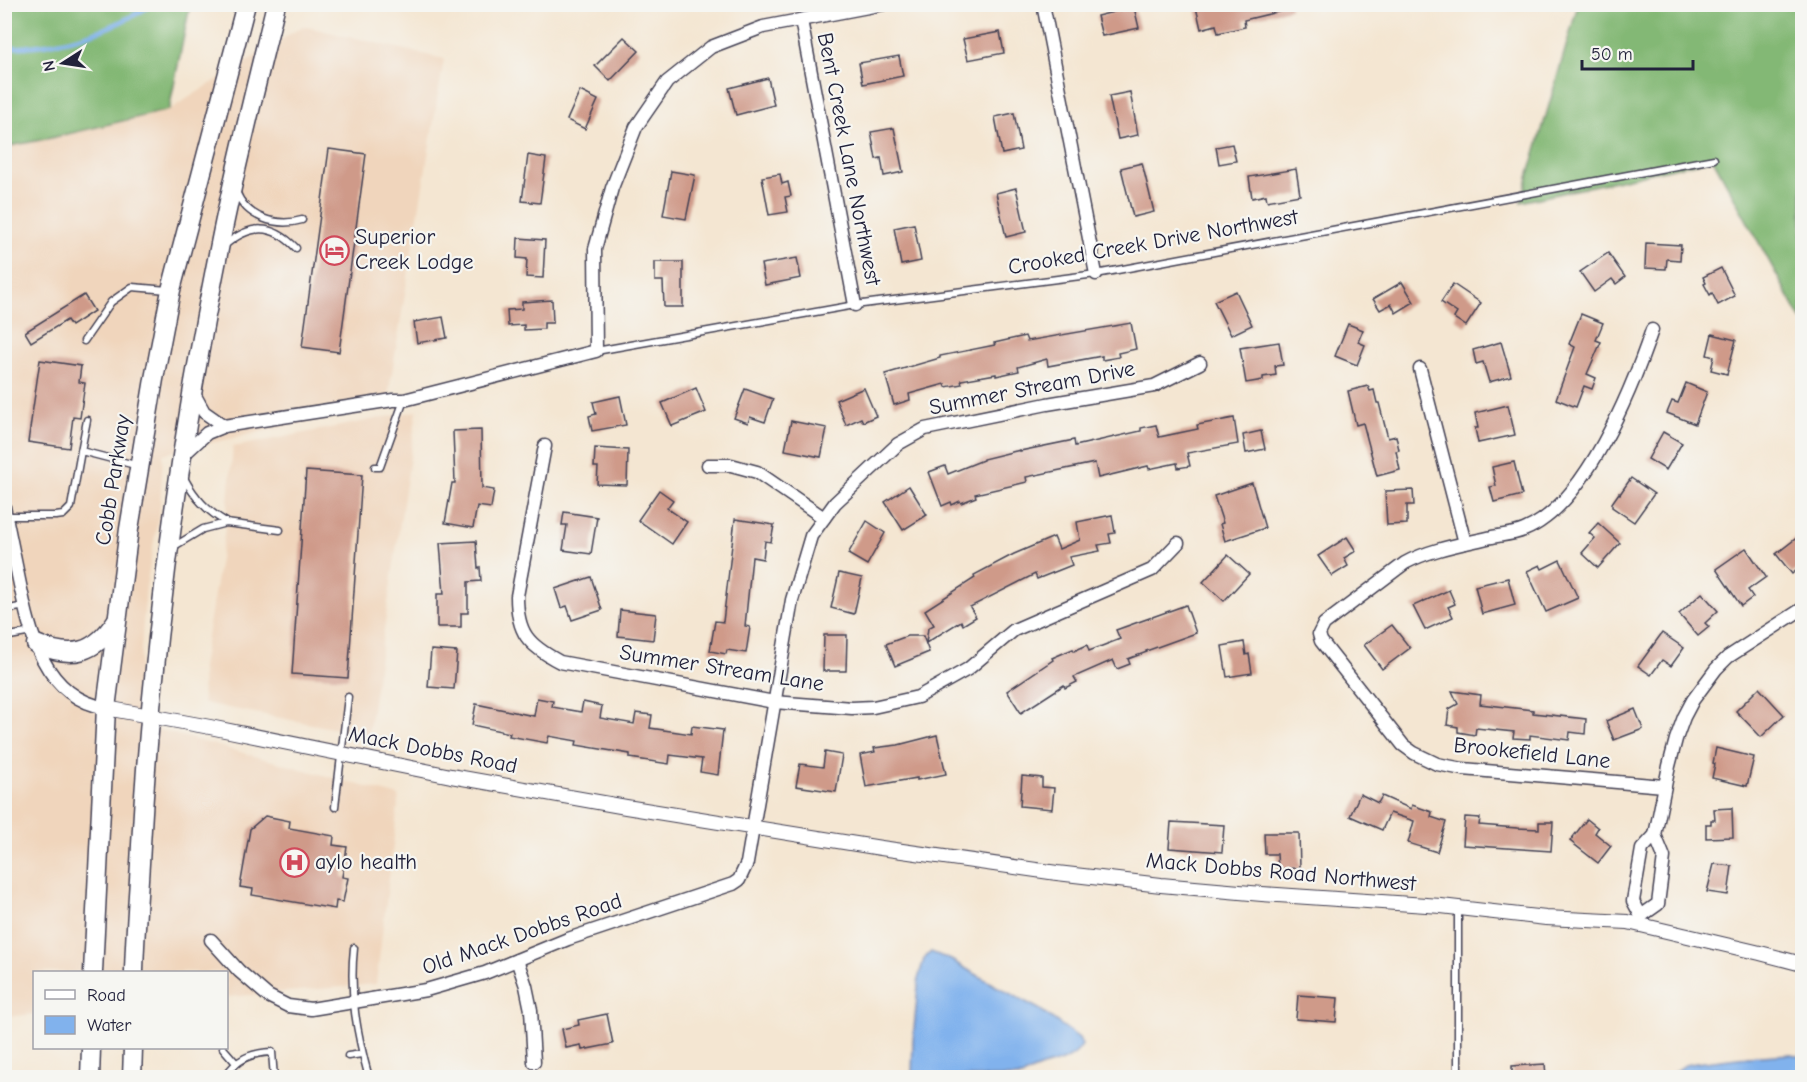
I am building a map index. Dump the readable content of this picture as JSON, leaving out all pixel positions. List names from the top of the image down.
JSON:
{
  "streets": {
    "main road": ["Cobb Parkway"],
    "street": [
      "Bent Creek Lane Northwest",
      "Summer Stream Drive",
      "Summer Stream Lane",
      "Mack Dobbs Road",
      "Brookefield Lane",
      "Mack Dobbs Road Northwest",
      "Old Mack Dobbs Road"
    ],
    "lane": ["Crooked Creek Drive Northwest"]
  },
  "crossings": [
    ["Bent Creek Lane Northwest", "Crooked Creek Drive Northwest"],
    ["Summer Stream Drive", "Summer Stream Lane"],
    ["Summer Stream Drive", "Mack Dobbs Road"],
    ["Summer Stream Drive", "Mack Dobbs Road Northwest"],
    ["Summer Stream Drive", "Old Mack Dobbs Road"],
    ["Cobb Parkway", "Mack Dobbs Road"],
    ["Mack Dobbs Road", "Mack Dobbs Road Northwest"],
    ["Mack Dobbs Road", "Old Mack Dobbs Road"],
    ["Mack Dobbs Road Northwest", "Old Mack Dobbs Road"]
  ],
  "places": {
    "hotel": ["Superior Creek Lodge"],
    "hospital": ["aylo health"]
  },
  "legend": ["Road", "Water"],
  "scale_bar": "50 m",
  "north": "left"
}
